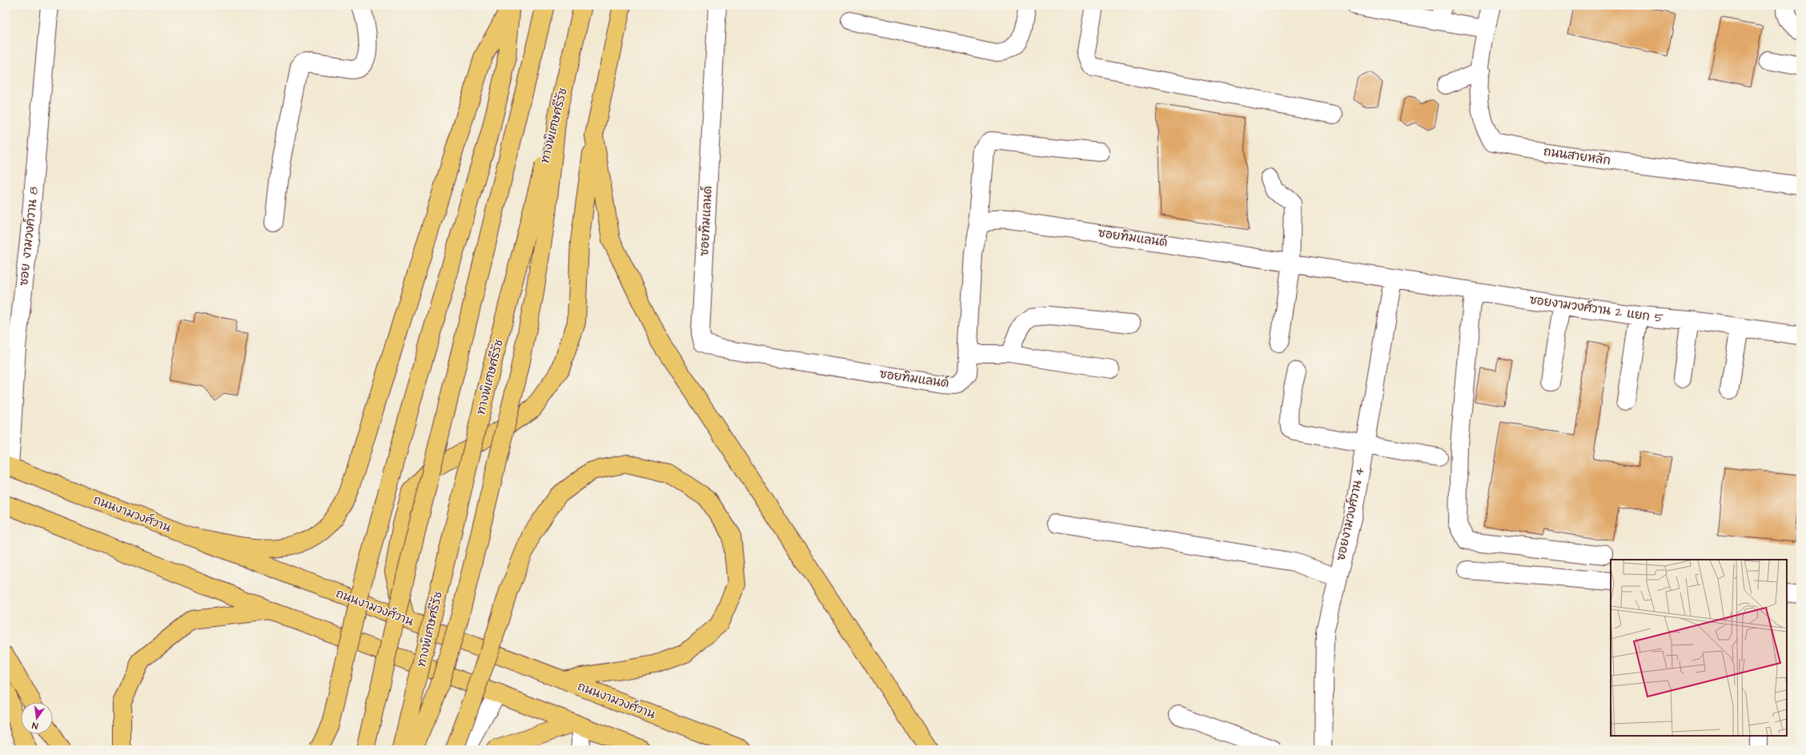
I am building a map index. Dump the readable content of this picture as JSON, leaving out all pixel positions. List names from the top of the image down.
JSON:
{
  "streets": {
    "main road": ["ทางพิเศษศรีรัช", "ถนนงามวงศ์วาน"],
    "street": [
      "ถนนสายหลัก",
      "ซอยทิมแลนด์",
      "ซอย งามวงค์วาน 8",
      "ซอยงามวงศ์วาน 2 แยก 5",
      "ซอยงามวงศ์วาน 4"
    ]
  },
  "crossings": [
    ["ซอยทิมแลนด์", "ซอยงามวงศ์วาน 2 แยก 5"],
    ["ซอยทิมแลนด์", "ซอยงามวงศ์วาน 4"],
    ["ซอย งามวงค์วาน 8", "ถนนงามวงศ์วาน"],
    ["ซอยงามวงศ์วาน 2 แยก 5", "ซอยงามวงศ์วาน 4"]
  ],
  "north": "bottom"
}
